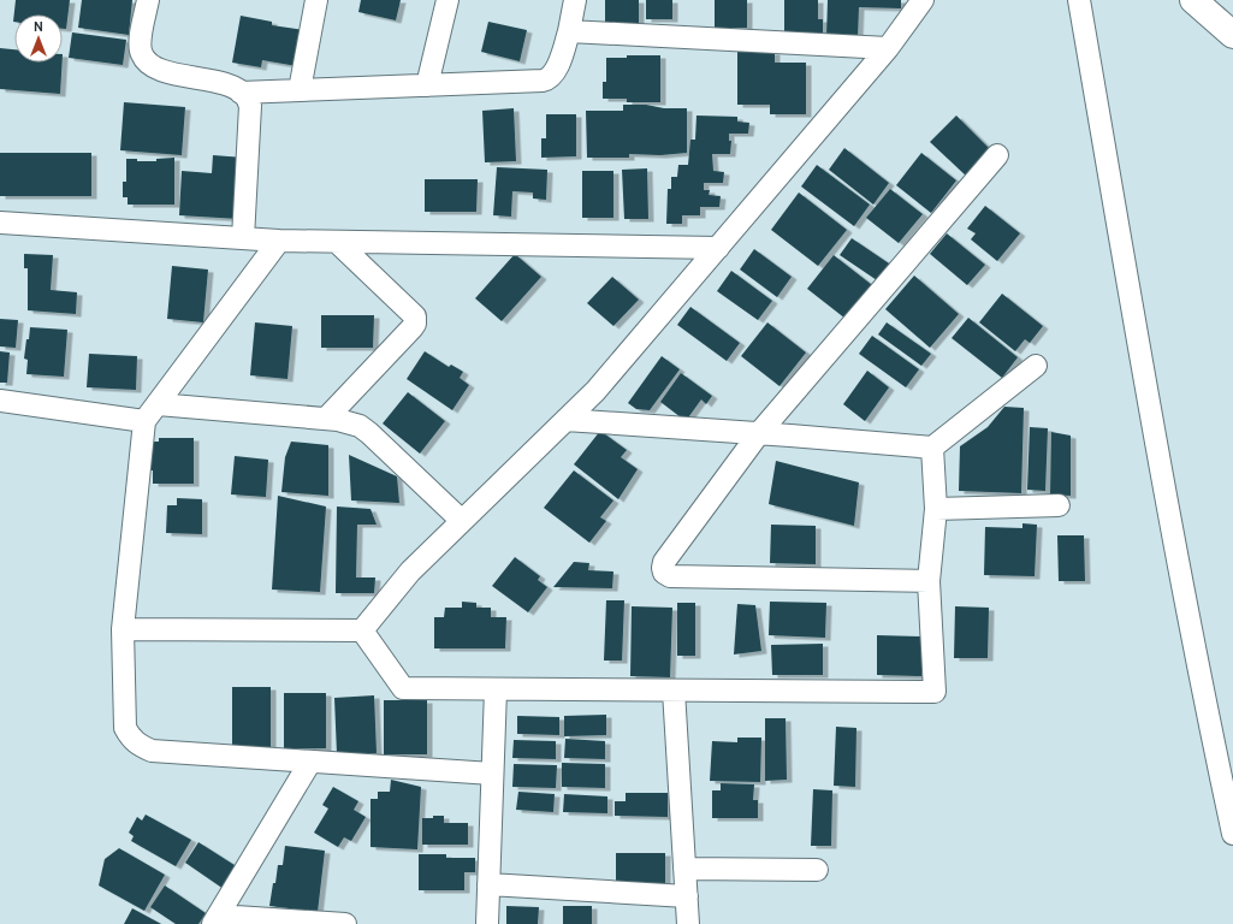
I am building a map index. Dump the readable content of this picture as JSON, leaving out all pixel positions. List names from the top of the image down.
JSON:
{
  "north": "top"
}
